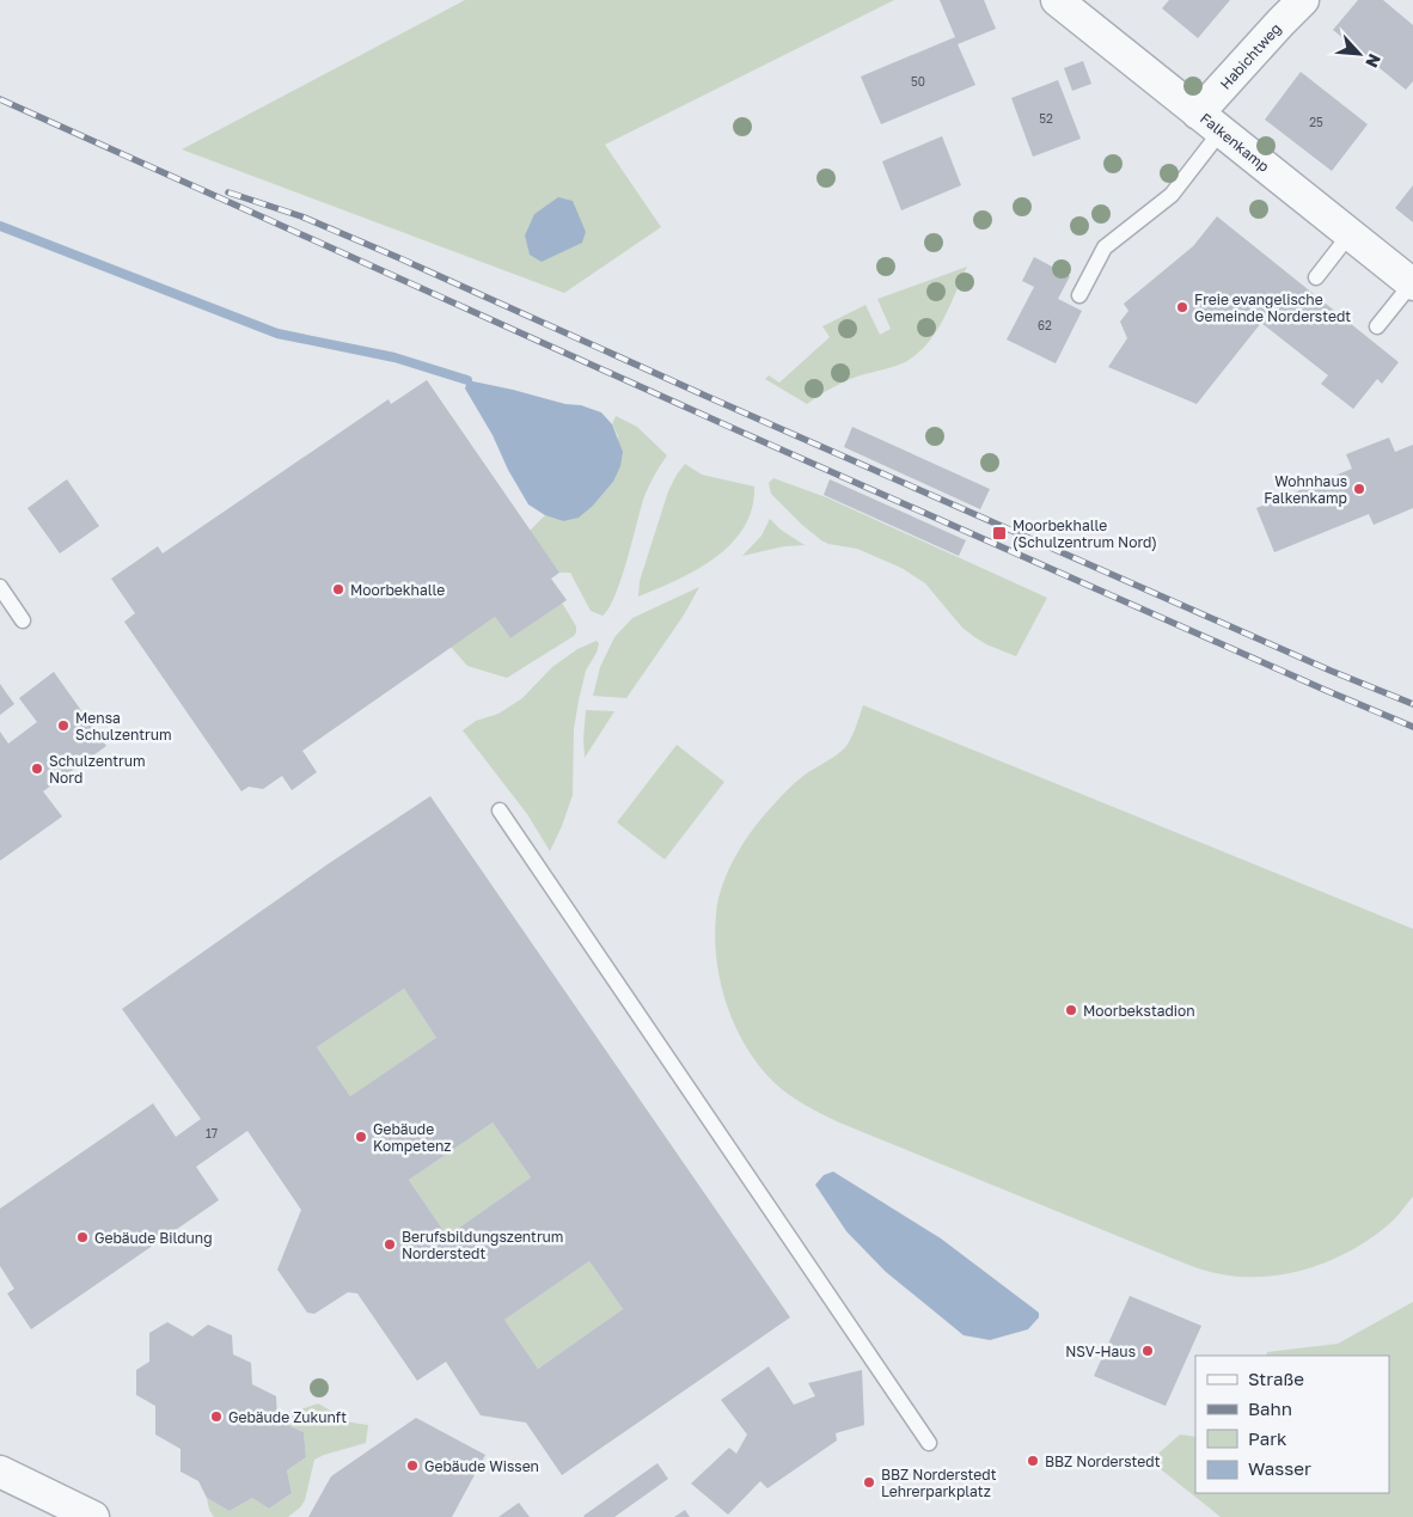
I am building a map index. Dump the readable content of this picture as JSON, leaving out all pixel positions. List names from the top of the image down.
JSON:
{
  "streets": {
    "street": ["Habichtweg", "Falkenkamp"]
  },
  "crossings": [
    ["Habichtweg", "Falkenkamp"]
  ],
  "places": {
    "other": [
      "Freie evangelische Gemeinde Norderstedt",
      "Wohnhaus Falkenkamp",
      "Moorbekhalle",
      "Mensa Schulzentrum",
      "Schulzentrum Nord",
      "Moorbekstadion",
      "Gebäude Kompetenz",
      "Gebäude Bildung",
      "Berufsbildungszentrum Norderstedt",
      "NSV-Haus",
      "Gebäude Zukunft",
      "BBZ Norderstedt",
      "Gebäude Wissen",
      "BBZ Norderstedt Lehrerparkplatz"
    ],
    "transit": ["Moorbekhalle (Schulzentrum Nord)"]
  },
  "house_numbers": [
    "50",
    "52",
    "25",
    "62",
    "17"
  ],
  "legend": [
    "Straße",
    "Bahn",
    "Park",
    "Wasser"
  ],
  "north": "bottom right"
}
